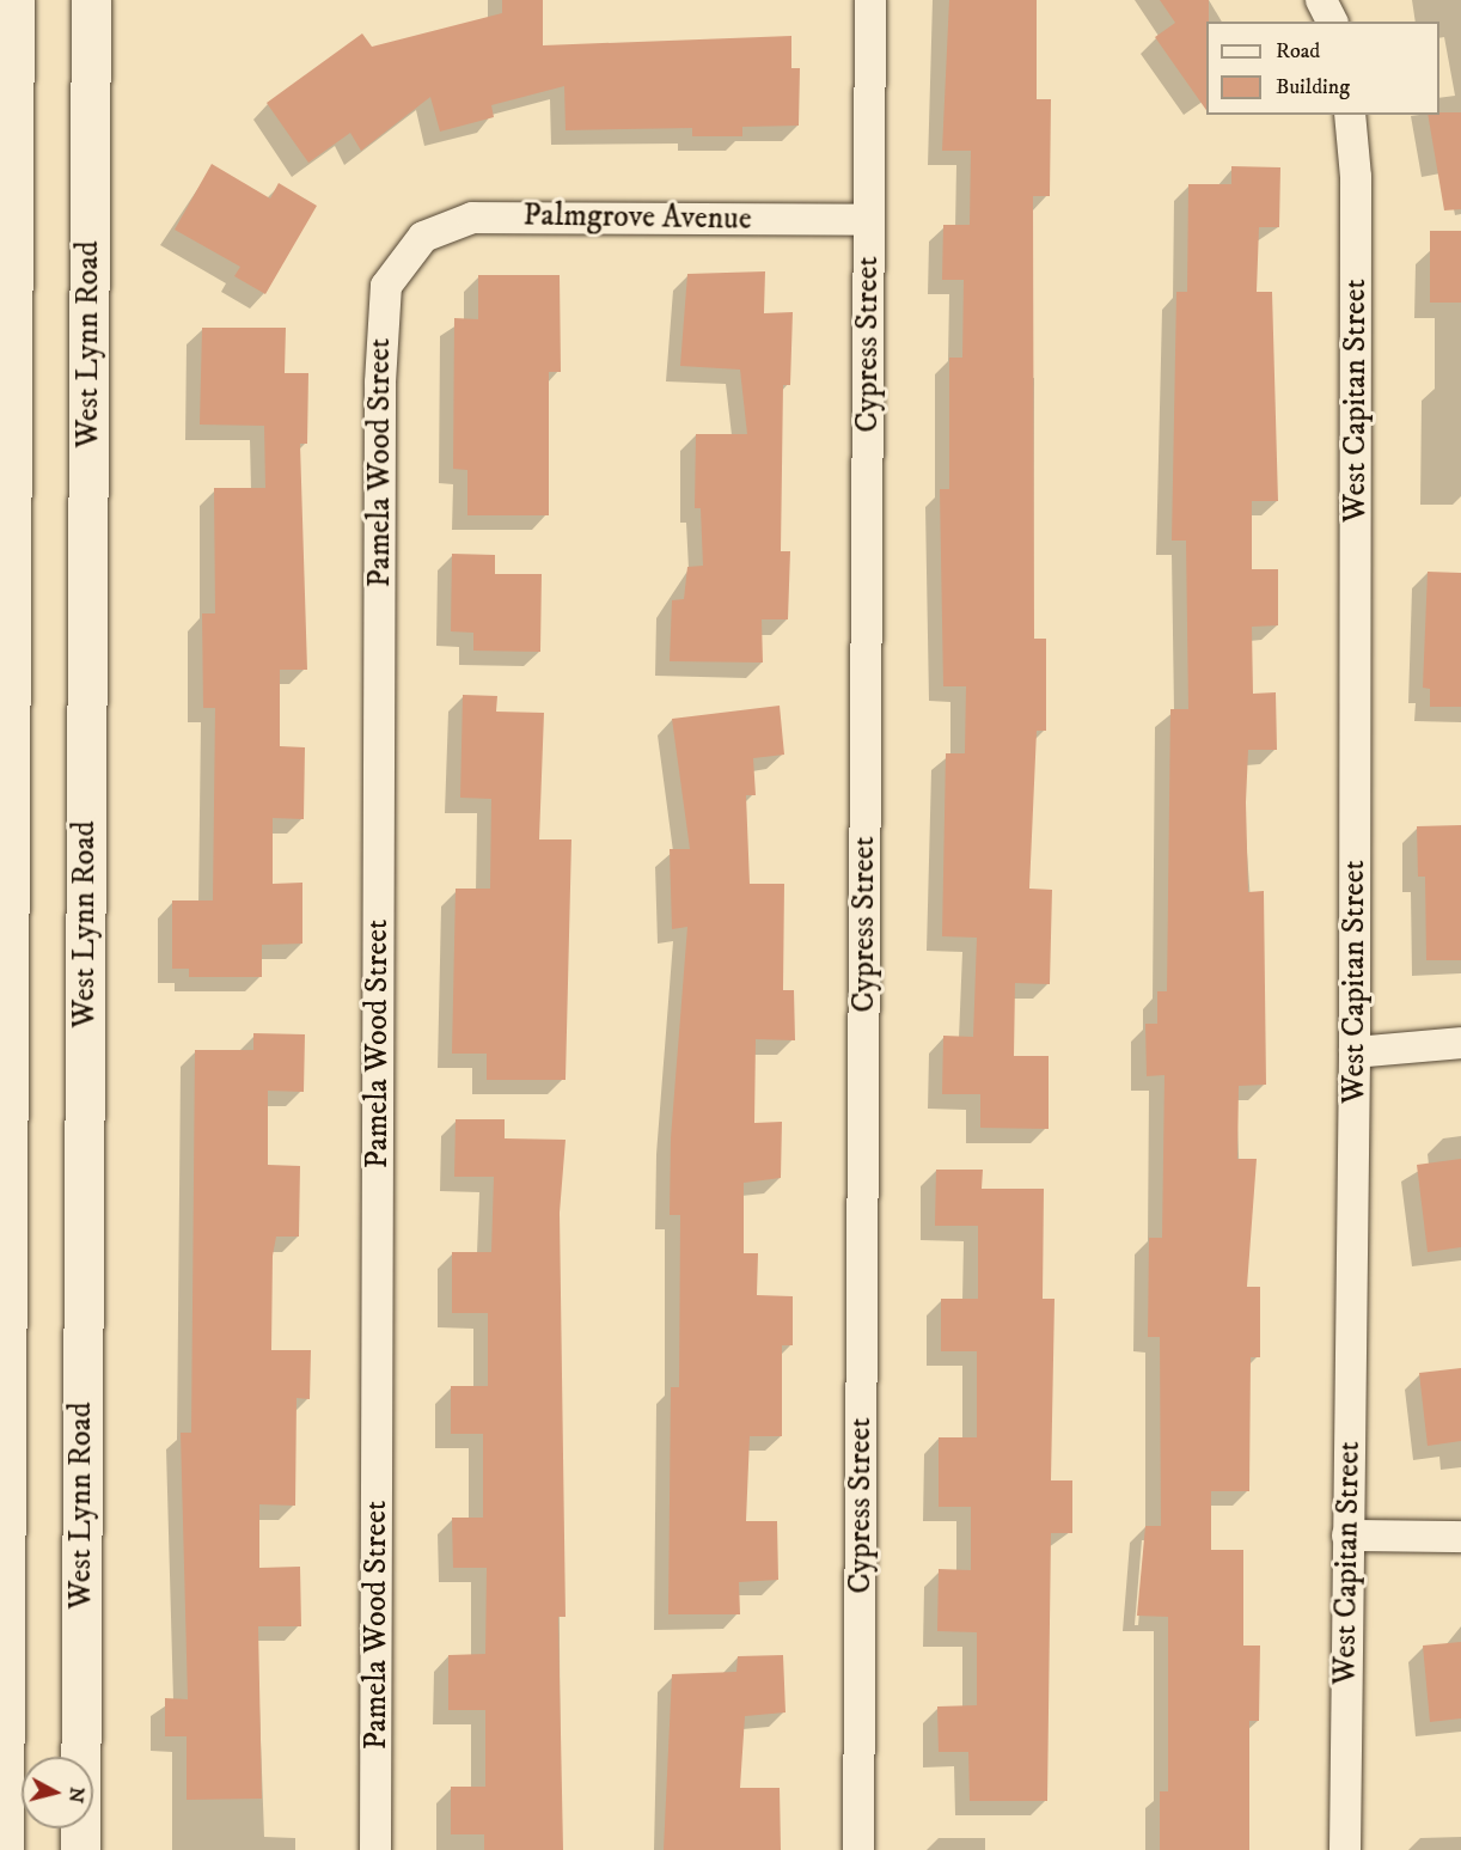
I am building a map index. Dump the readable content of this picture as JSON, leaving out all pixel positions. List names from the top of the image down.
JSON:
{
  "streets": {
    "main road": ["West Lynn Road"],
    "street": [
      "Palmgrove Avenue",
      "Cypress Street",
      "West Capitan Street",
      "Pamela Wood Street"
    ]
  },
  "crossings": [
    ["Palmgrove Avenue", "Cypress Street"],
    ["Palmgrove Avenue", "Pamela Wood Street"]
  ],
  "legend": ["Road", "Building"],
  "north": "right"
}
